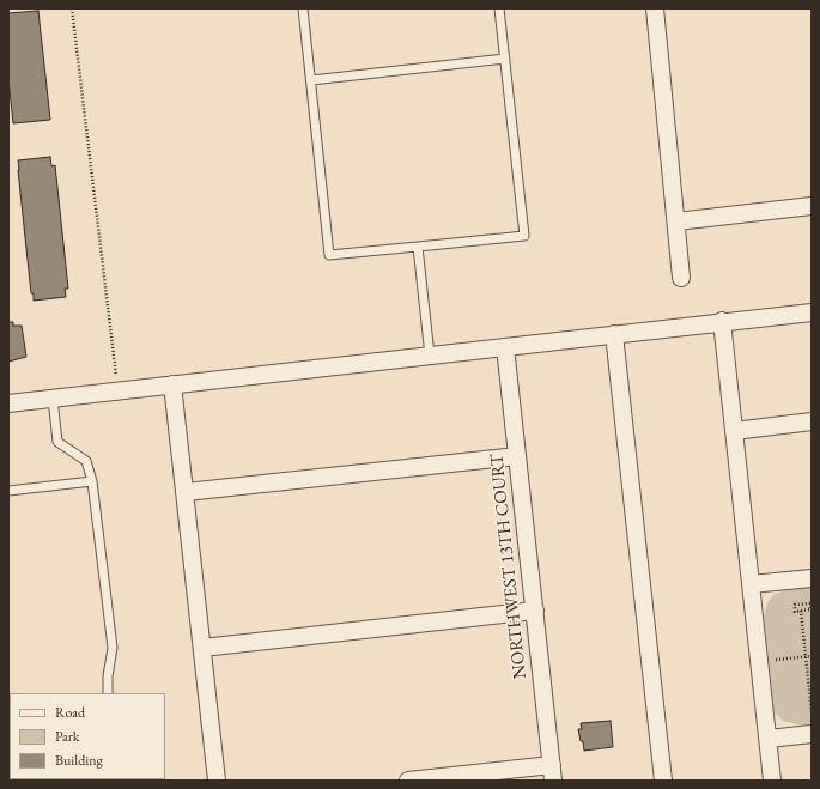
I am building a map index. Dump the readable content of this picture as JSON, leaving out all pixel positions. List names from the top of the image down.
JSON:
{
  "streets": {
    "street": ["NORTHWEST 13TH COURT"]
  },
  "legend": ["Road", "Park", "Building"]
}
